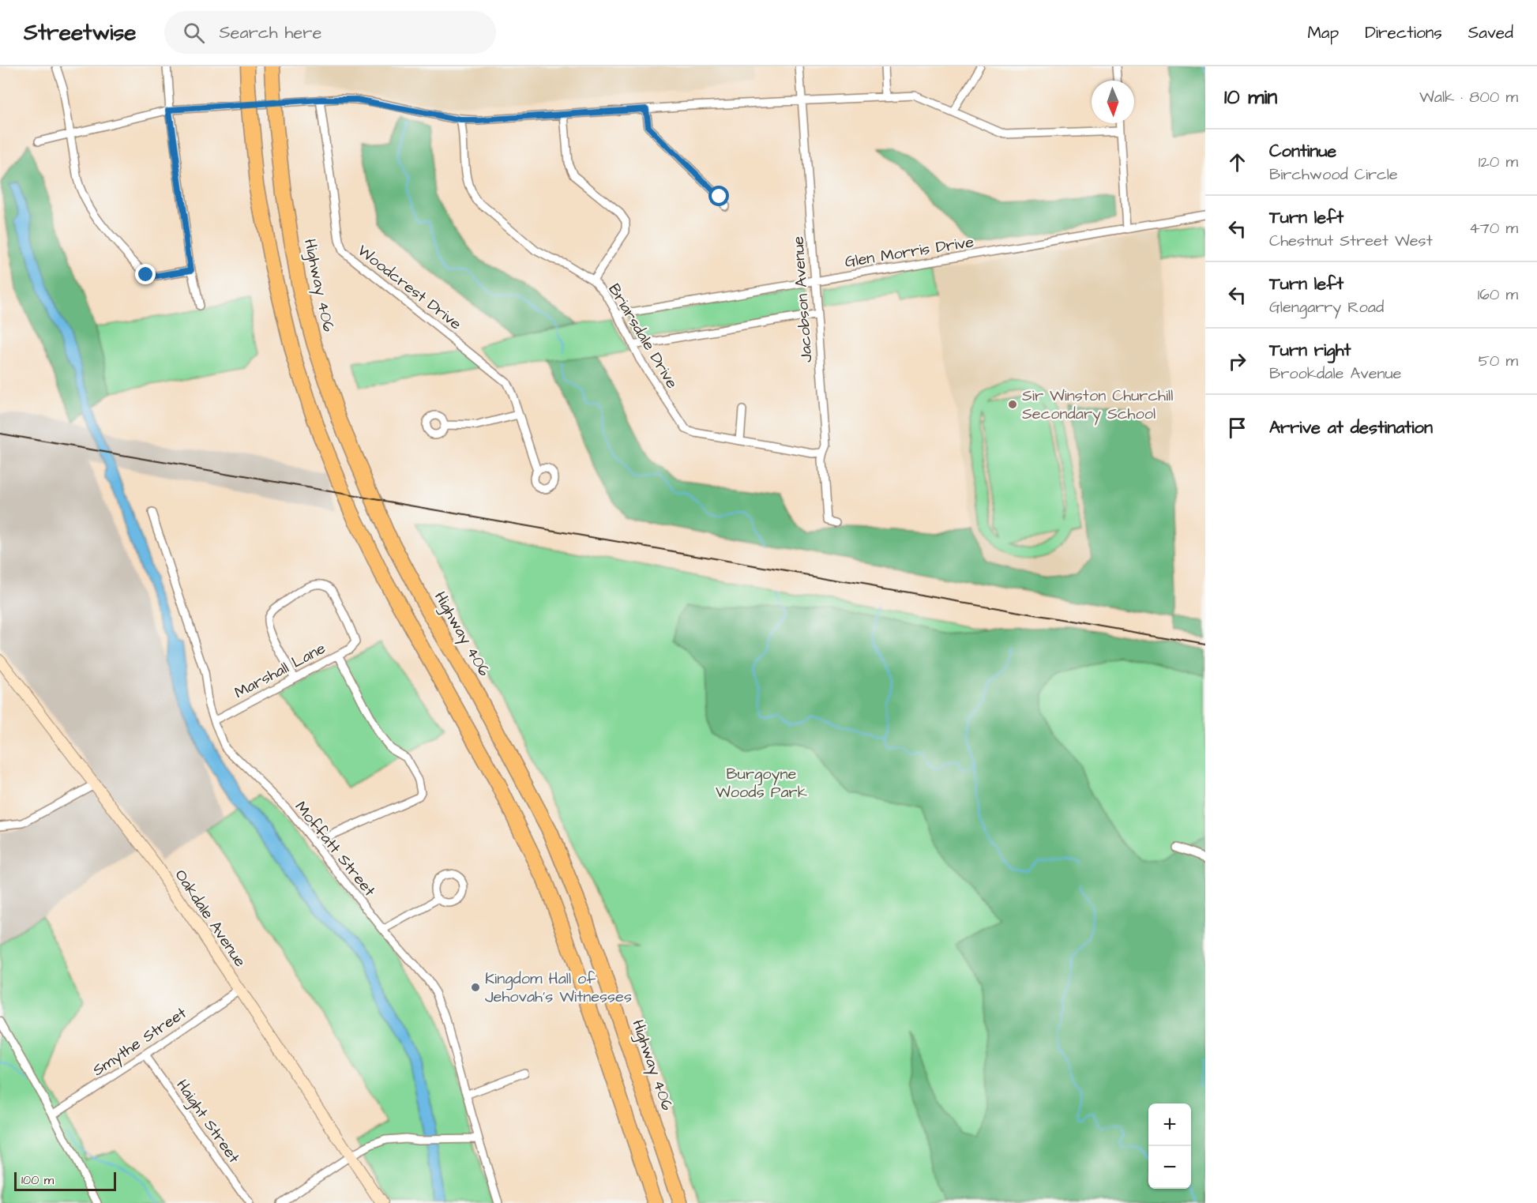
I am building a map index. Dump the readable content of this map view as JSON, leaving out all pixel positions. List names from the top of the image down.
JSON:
{
  "streets": {
    "highway": ["Highway 406"],
    "street": [
      "Glen Morris Drive",
      "Woodcrest Drive",
      "Jacobson Avenue",
      "Briarsdale Drive",
      "Marshall Lane",
      "Moffatt Street",
      "Oakdale Avenue",
      "Smythe Street",
      "Haight Street"
    ]
  },
  "crossings": [
    ["Glen Morris Drive", "Jacobson Avenue"],
    ["Glen Morris Drive", "Briarsdale Drive"],
    ["Jacobson Avenue", "Briarsdale Drive"],
    ["Marshall Lane", "Moffatt Street"],
    ["Oakdale Avenue", "Smythe Street"],
    ["Smythe Street", "Haight Street"]
  ],
  "parks": ["Burgoyne Woods Park"],
  "places": ["Sir Winston Churchill Secondary School", "Kingdom Hall of Jehovah's Witnesses"],
  "scale_bar": "100 m",
  "north": "bottom",
  "page": {
    "header": "Streetwise",
    "search": "Search here",
    "nav": ["Map", "Directions", "Saved"],
    "heading": ["10 min", "Walk · 800 m"],
    "list": [
      ["Continue", "Birchwood Circle", "120 m"],
      ["Turn left", "Chestnut Street West", "470 m"],
      ["Turn left", "Glengarry Road", "160 m"],
      ["Turn right", "Brookdale Avenue", "50 m"],
      "Arrive at destination"
    ],
    "map_buttons": ["+", "−"],
    "scale": "100 m"
  }
}
